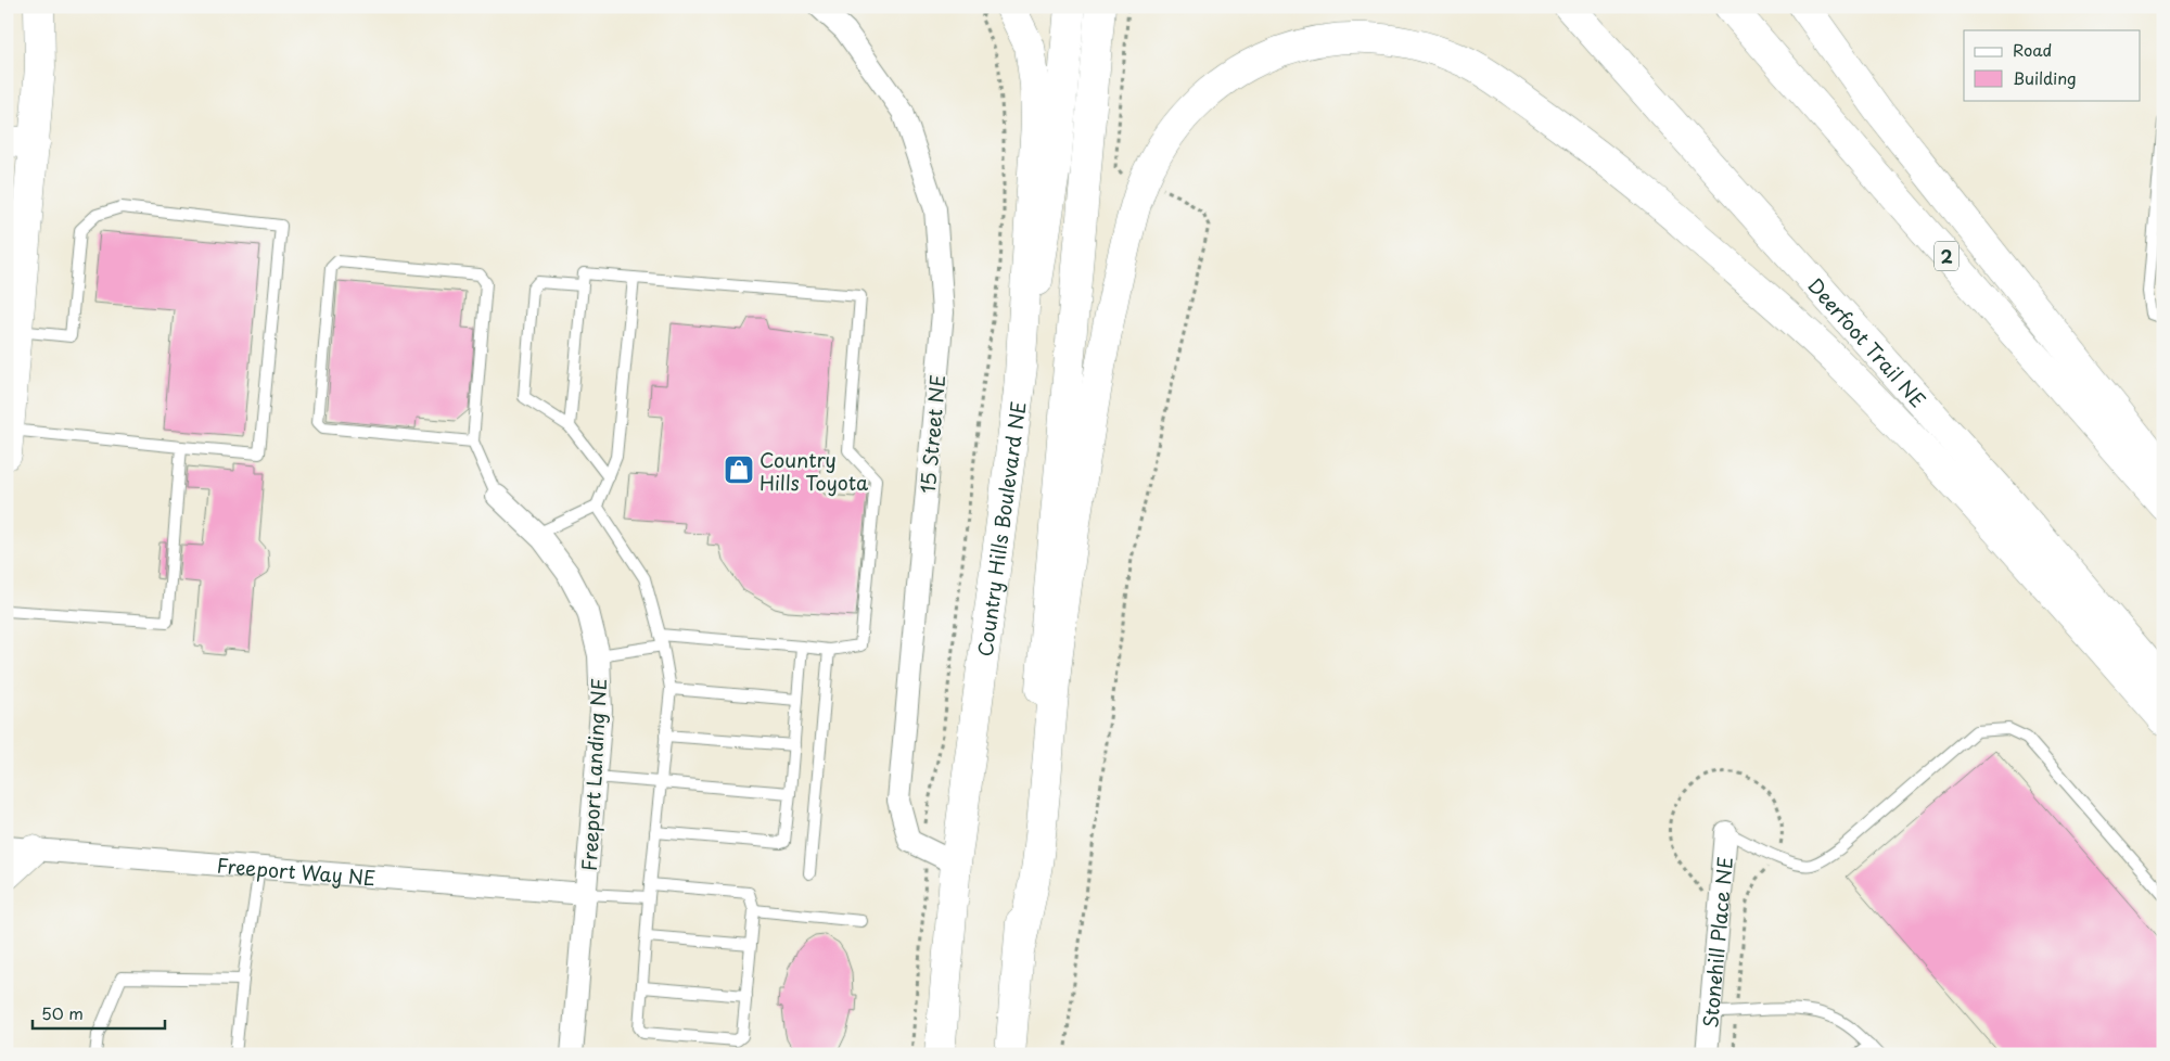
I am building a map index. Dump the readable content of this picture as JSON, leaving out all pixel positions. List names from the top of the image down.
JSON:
{
  "streets": {
    "main road": ["2", "Deerfoot Trail NE", "Country Hills Boulevard NE"],
    "street": [
      "15 Street NE",
      "Freeport Landing NE",
      "Freeport Way NE",
      "Stonehill Place NE"
    ]
  },
  "crossings": [
    ["15 Street NE", "Country Hills Boulevard NE"],
    ["Freeport Landing NE", "Freeport Way NE"]
  ],
  "places": {
    "shop": ["Country Hills Toyota"]
  },
  "legend": ["Road", "Building"],
  "scale_bar": "50 m"
}
